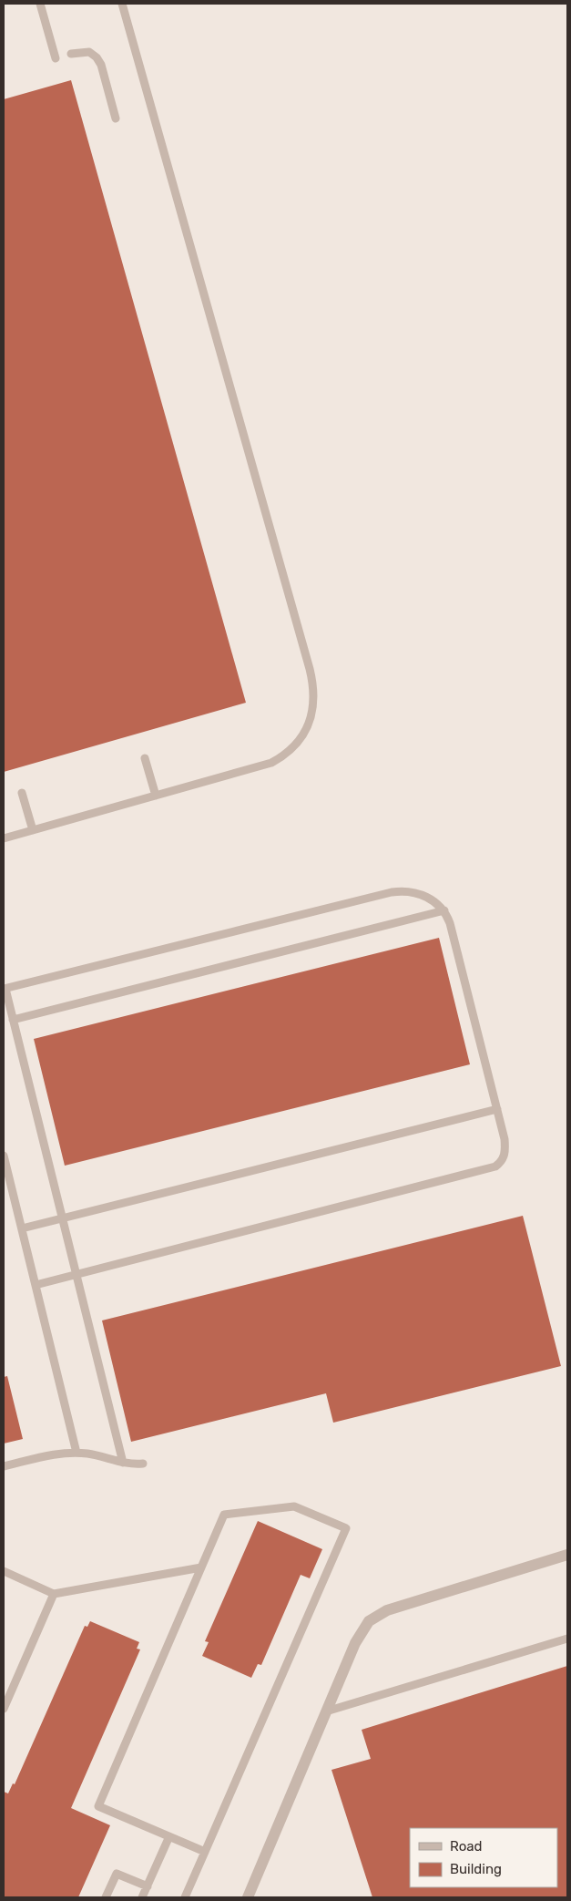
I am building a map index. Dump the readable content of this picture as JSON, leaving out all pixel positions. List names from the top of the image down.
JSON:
{
  "legend": ["Road", "Building"]
}
